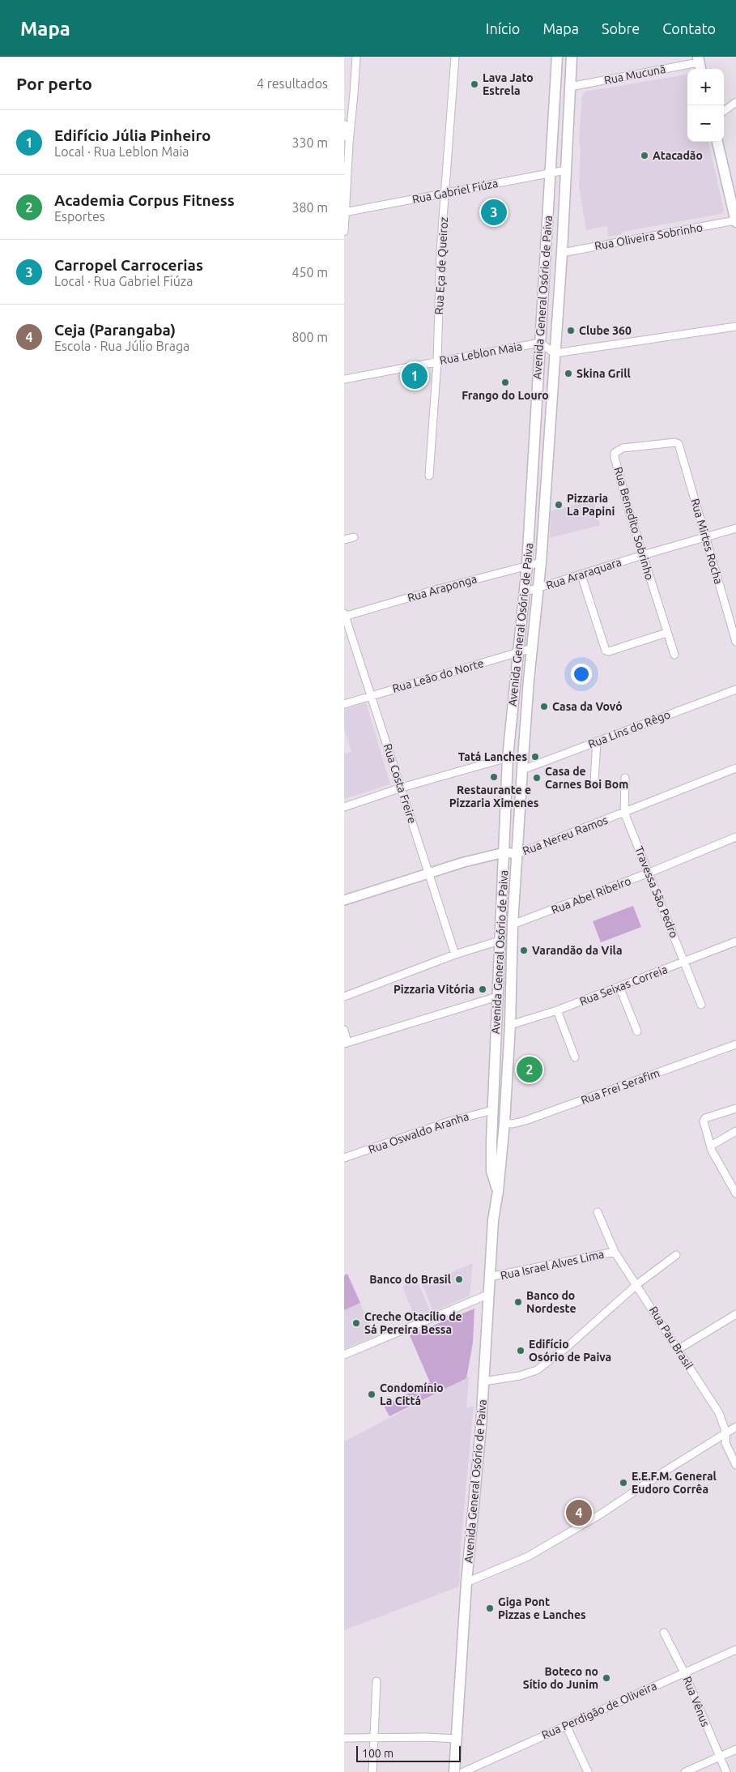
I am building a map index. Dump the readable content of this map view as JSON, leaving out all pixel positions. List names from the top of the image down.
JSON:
{
  "streets": {
    "main road": ["Avenida General Osório de Paiva"],
    "street": [
      "Rua Mucunã",
      "Rua Gabriel Fiúza",
      "Rua Oliveira Sobrinho",
      "Rua Eça de Queiroz",
      "Rua Leblon Maia",
      "Rua Benedito Sobrinho",
      "Rua Mirtes Rocha",
      "Rua Araraquara",
      "Rua Araponga",
      "Rua Leão do Norte",
      "Rua Lins do Rêgo",
      "Rua Costa Freire",
      "Rua Nereu Ramos",
      "Travessa São Pedro",
      "Rua Abel Ribeiro",
      "Rua Seixas Correia",
      "Rua Frei Serafim",
      "Rua Oswaldo Aranha",
      "Rua Israel Alves Lima",
      "Rua Pau Brasil",
      "Rua Vênus",
      "Rua Perdigão de Oliveira"
    ]
  },
  "crossings": [
    ["Rua Mucunã", "Avenida General Osório de Paiva"],
    ["Rua Gabriel Fiúza", "Rua Eça de Queiroz"],
    ["Rua Gabriel Fiúza", "Avenida General Osório de Paiva"],
    ["Rua Oliveira Sobrinho", "Avenida General Osório de Paiva"],
    ["Rua Eça de Queiroz", "Rua Leblon Maia"],
    ["Avenida General Osório de Paiva", "Rua Leblon Maia"],
    ["Avenida General Osório de Paiva", "Rua Araraquara"],
    ["Avenida General Osório de Paiva", "Rua Araponga"],
    ["Avenida General Osório de Paiva", "Rua Leão do Norte"],
    ["Avenida General Osório de Paiva", "Rua Lins do Rêgo"],
    ["Avenida General Osório de Paiva", "Rua Nereu Ramos"],
    ["Avenida General Osório de Paiva", "Rua Abel Ribeiro"],
    ["Avenida General Osório de Paiva", "Rua Seixas Correia"],
    ["Avenida General Osório de Paiva", "Rua Frei Serafim"],
    ["Avenida General Osório de Paiva", "Rua Oswaldo Aranha"],
    ["Avenida General Osório de Paiva", "Rua Israel Alves Lima"],
    ["Rua Benedito Sobrinho", "Rua Mirtes Rocha"],
    ["Rua Benedito Sobrinho", "Rua Araraquara"],
    ["Rua Mirtes Rocha", "Rua Araraquara"],
    ["Rua Araponga", "Rua Costa Freire"],
    ["Rua Leão do Norte", "Rua Costa Freire"],
    ["Rua Costa Freire", "Rua Nereu Ramos"],
    ["Rua Nereu Ramos", "Travessa São Pedro"],
    ["Travessa São Pedro", "Rua Abel Ribeiro"],
    ["Travessa São Pedro", "Rua Seixas Correia"],
    ["Rua Israel Alves Lima", "Rua Pau Brasil"],
    ["Rua Vênus", "Rua Perdigão de Oliveira"]
  ],
  "places": [
    "Lava Jato Estrela",
    "Atacadão",
    "Clube 360",
    "Skina Grill",
    "Frango do Louro",
    "Pizzaria La Papini",
    "Casa da Vovó",
    "Tatá Lanches",
    "Restaurante e Pizzaria Ximenes",
    "Casa de Carnes Boi Bom",
    "Varandão da Vila",
    "Pizzaria Vitória",
    "Banco do Brasil",
    "Banco do Nordeste",
    "Creche Otacílio de Sá Pereira Bessa",
    "Edifício Osório de Paiva",
    "Condomínio La Cittá",
    "E.E.F.M. General Eudoro Corrêa",
    "Giga Pont Pizzas e Lanches",
    "Boteco no Sítio do Junim"
  ],
  "scale_bar": "100 m",
  "page": {
    "header": "Mapa",
    "nav": [
      "Início",
      "Mapa",
      "Sobre",
      "Contato"
    ],
    "heading": ["Por perto", "4 resultados"],
    "map_buttons": ["+", "−"],
    "list": [
      {
        "mark": "1",
        "name": "Edifício Júlia Pinheiro",
        "note": "Local · Rua Leblon Maia",
        "value": "330 m"
      },
      {
        "mark": "2",
        "name": "Academia Corpus Fitness",
        "note": "Esportes",
        "value": "380 m"
      },
      {
        "mark": "3",
        "name": "Carropel Carrocerias",
        "note": "Local · Rua Gabriel Fiúza",
        "value": "450 m"
      },
      {
        "mark": "4",
        "name": "Ceja (Parangaba)",
        "note": "Escola · Rua Júlio Braga",
        "value": "800 m"
      }
    ],
    "pins": [
      "3",
      "1",
      "2",
      "4"
    ],
    "scale": "100 m"
  }
}
